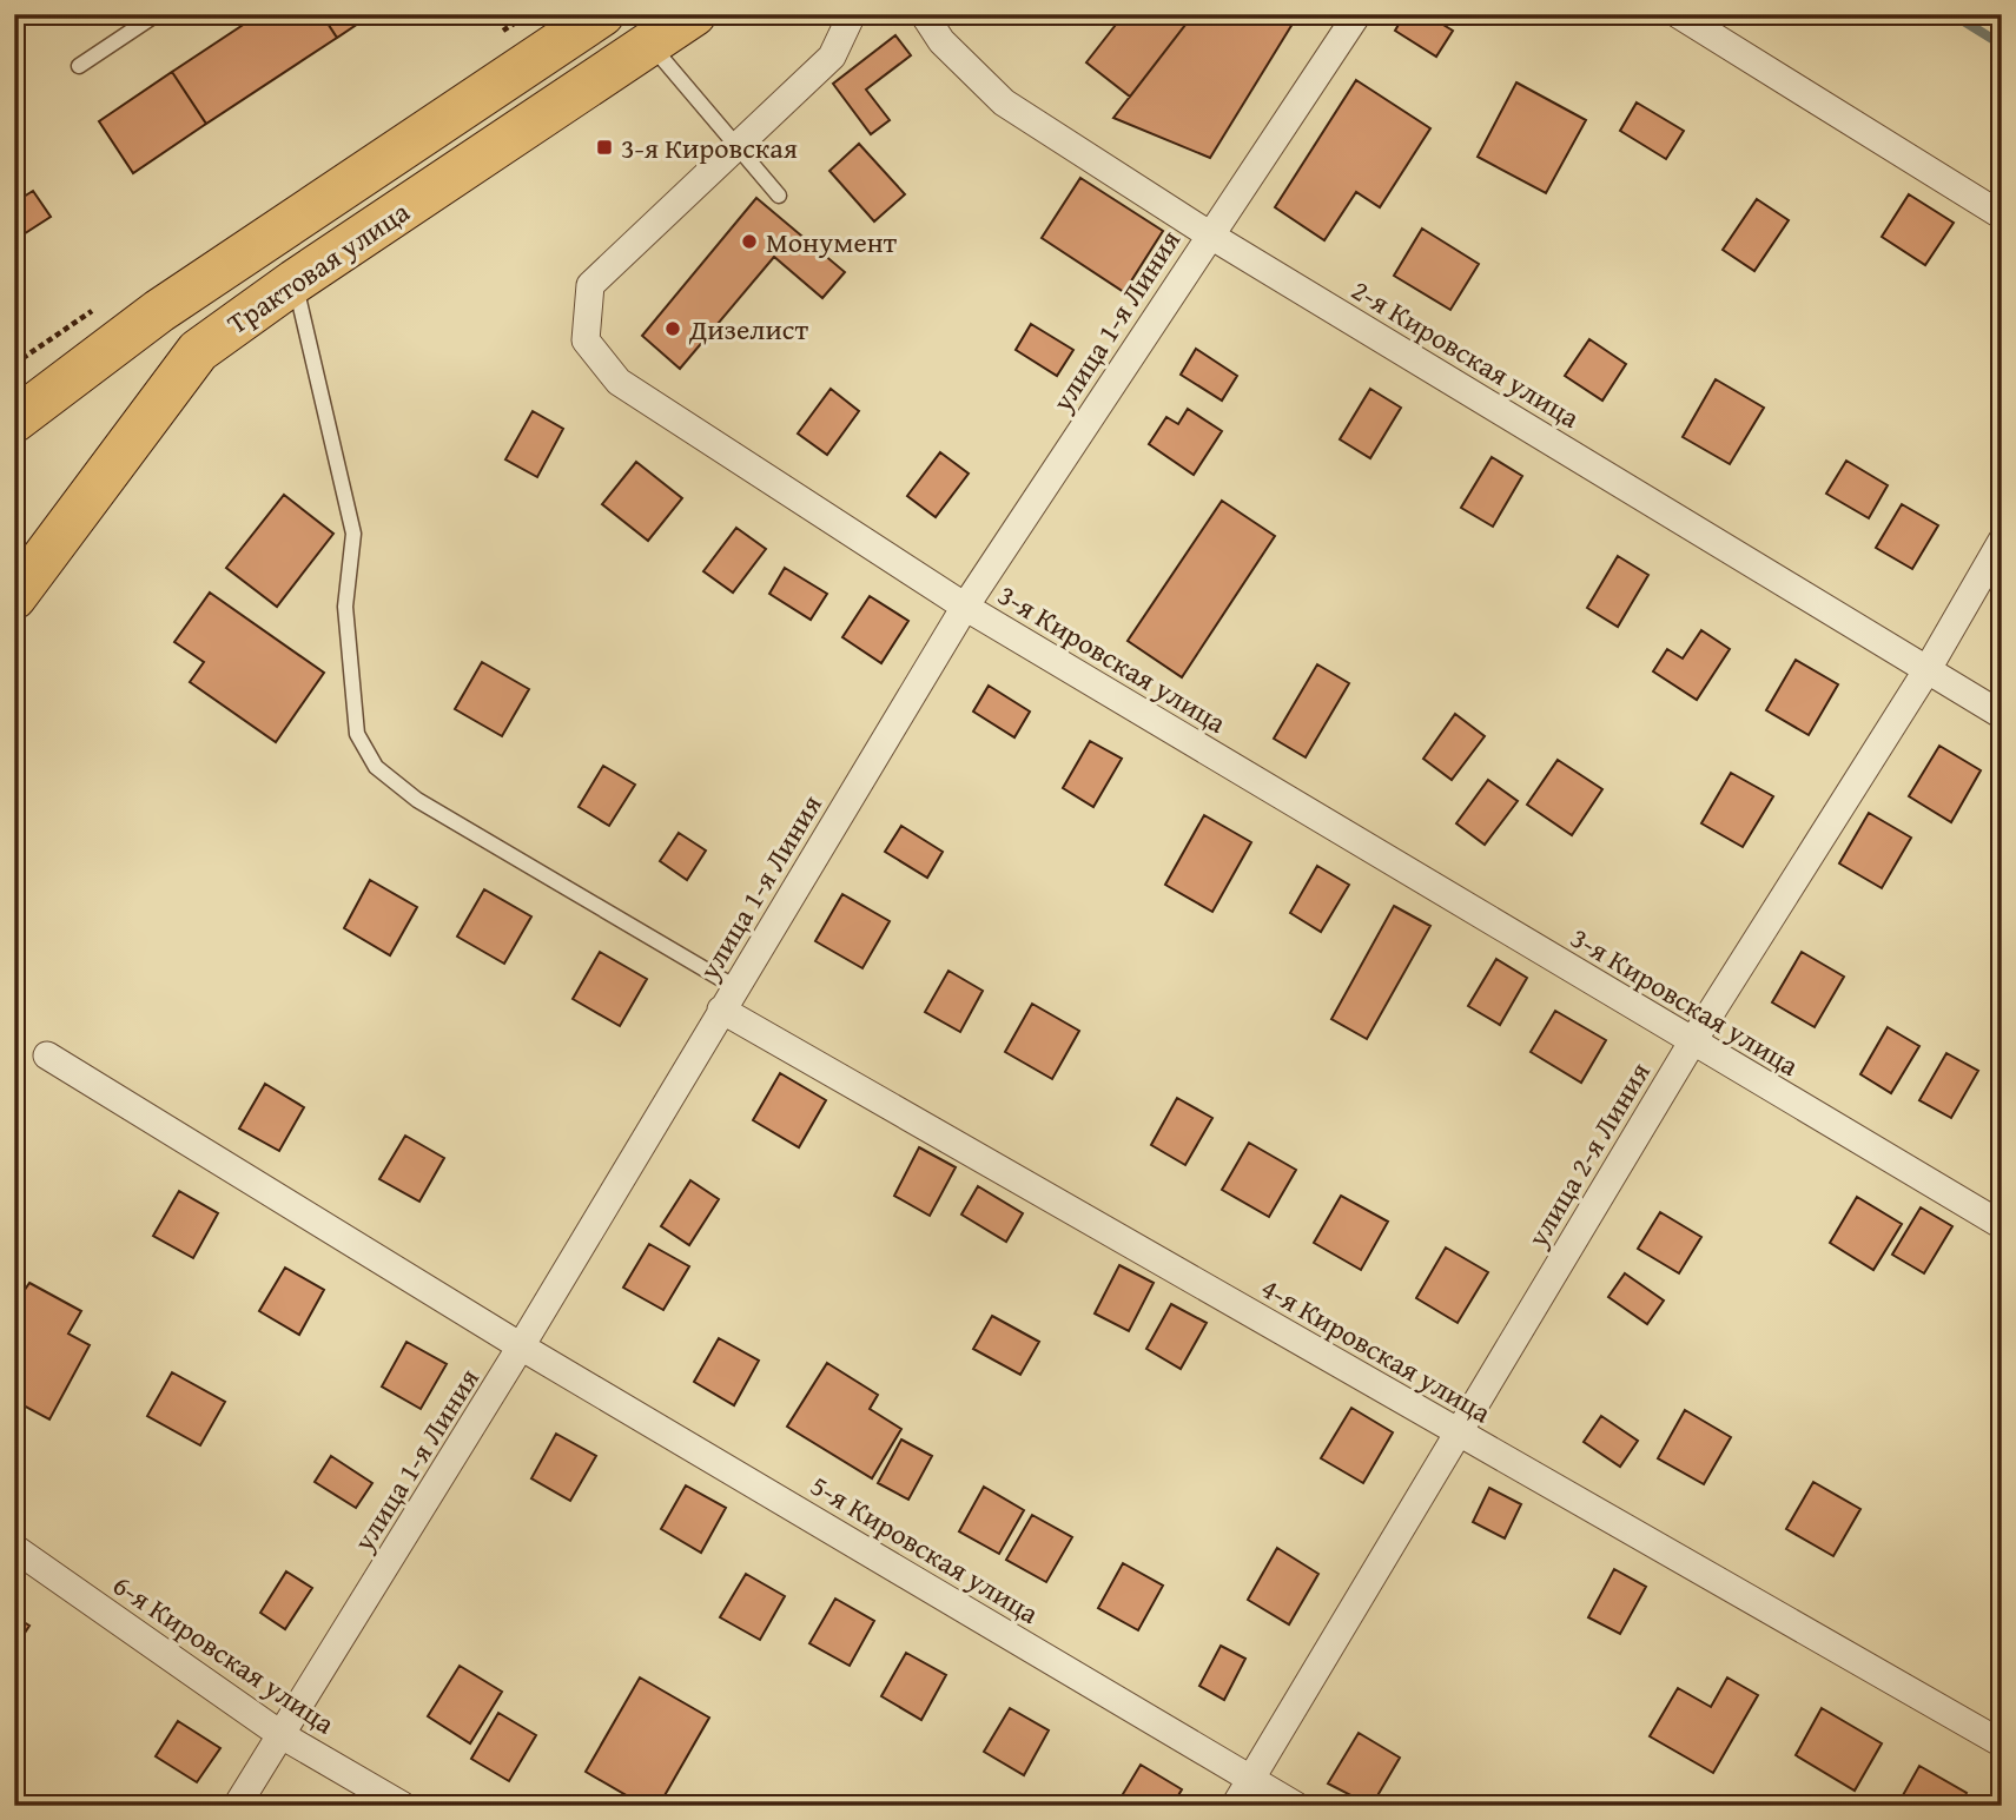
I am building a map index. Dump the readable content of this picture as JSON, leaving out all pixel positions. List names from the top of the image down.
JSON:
{
  "streets": {
    "main road": ["Трактовая улица"],
    "street": [
      "улица 1-я Линия",
      "2-я Кировская улица",
      "3-я Кировская улица",
      "улица 2-я Линия",
      "4-я Кировская улица",
      "5-я Кировская улица",
      "6-я Кировская улица"
    ]
  },
  "crossings": [
    ["улица 1-я Линия", "2-я Кировская улица"],
    ["улица 1-я Линия", "3-я Кировская улица"],
    ["улица 1-я Линия", "4-я Кировская улица"],
    ["улица 1-я Линия", "5-я Кировская улица"],
    ["улица 1-я Линия", "6-я Кировская улица"],
    ["2-я Кировская улица", "улица 2-я Линия"],
    ["3-я Кировская улица", "улица 2-я Линия"],
    ["улица 2-я Линия", "4-я Кировская улица"],
    ["улица 2-я Линия", "5-я Кировская улица"]
  ],
  "places": {
    "transit": ["3-я Кировская"],
    "other": ["Монумент", "Дизелист"]
  }
}
